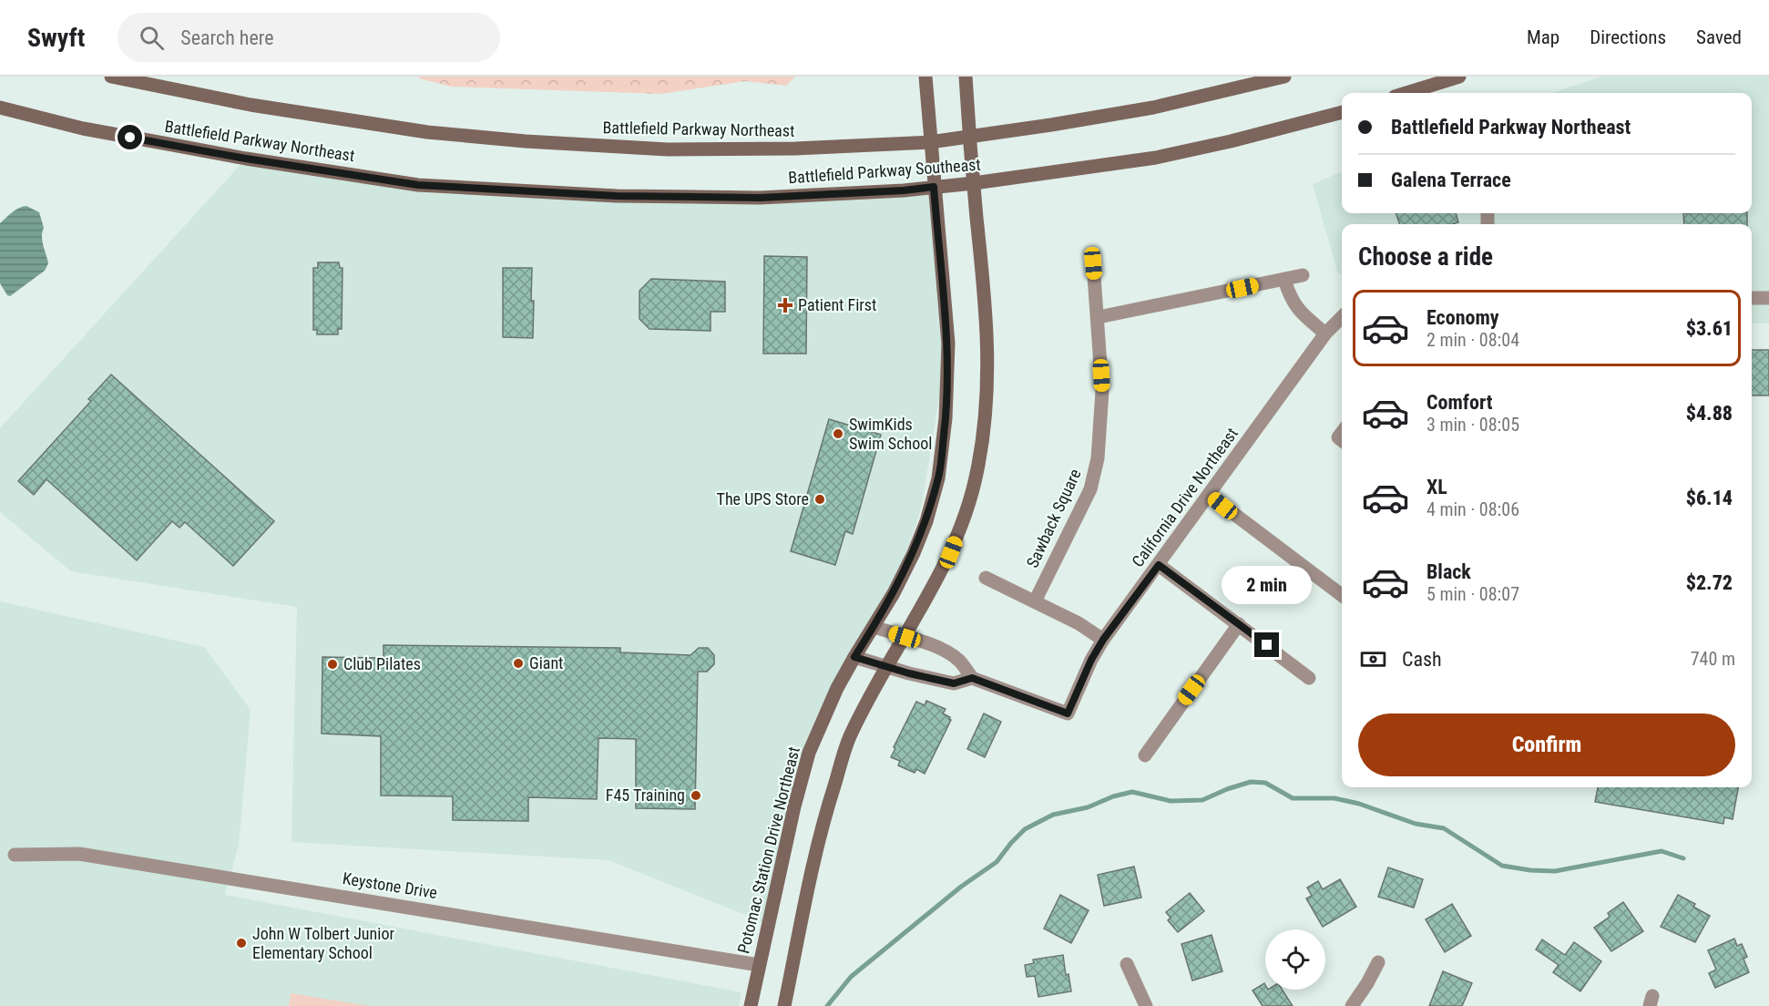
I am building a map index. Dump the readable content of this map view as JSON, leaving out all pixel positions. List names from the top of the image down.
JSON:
{
  "streets": {
    "main road": ["Battlefield Parkway Northeast", "Battlefield Parkway Southeast", "Potomac Station Drive Northeast"],
    "street": ["California Drive Northeast", "Sawback Square", "Keystone Drive"]
  },
  "crossings": [
    ["Battlefield Parkway Northeast", "Battlefield Parkway Southeast"],
    ["Battlefield Parkway Northeast", "Potomac Station Drive Northeast"],
    ["Battlefield Parkway Southeast", "Potomac Station Drive Northeast"],
    ["Potomac Station Drive Northeast", "Keystone Drive"]
  ],
  "places": {
    "health": ["Patient First"],
    "other": [
      "SwimKids Swim School",
      "The UPS Store",
      "Giant",
      "Club Pilates",
      "F45 Training",
      "John W Tolbert Junior Elementary School"
    ]
  },
  "page": {
    "header": "Swyft",
    "search": "Search here",
    "nav": ["Map", "Directions", "Saved"],
    "banner": ["Battlefield Parkway Northeast", "Galena Terrace"],
    "heading": "Choose a ride",
    "list": [
      {
        "name": "Economy",
        "note": "2 min · 08:04",
        "value": "$3.61"
      },
      {
        "name": "Comfort",
        "note": "3 min · 08:05",
        "value": "$4.88"
      },
      {
        "name": "XL",
        "note": "4 min · 08:06",
        "value": "$6.14"
      },
      {
        "name": "Black",
        "note": "5 min · 08:07",
        "value": "$2.72"
      }
    ],
    "bubble": "2 min",
    "pay": ["Cash", "740 m"],
    "buttons": "Confirm"
  }
}
